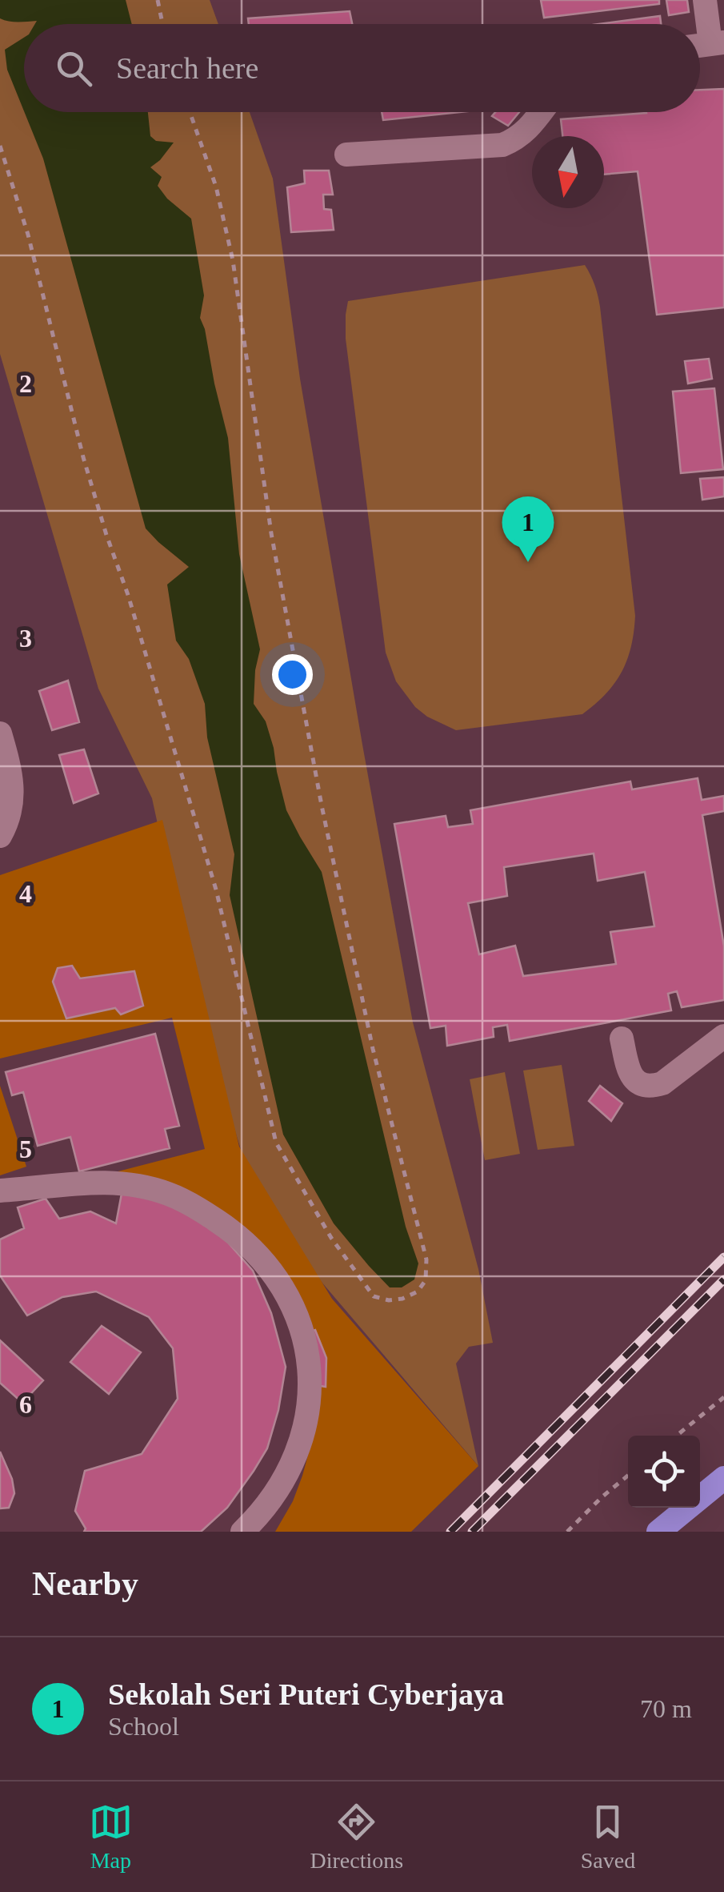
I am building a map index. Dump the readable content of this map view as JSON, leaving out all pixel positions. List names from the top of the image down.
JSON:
{
  "north": "bottom",
  "page": {
    "search": "Search here",
    "pins": "1",
    "heading": "Nearby",
    "list": [
      {
        "mark": "1",
        "name": "Sekolah Seri Puteri Cyberjaya",
        "note": "School",
        "value": "70 m"
      }
    ],
    "nav": ["Map", "Directions", "Saved"]
  },
  "grid": {
    "rows": [
      "2",
      "3",
      "4",
      "5",
      "6"
    ]
  }
}
